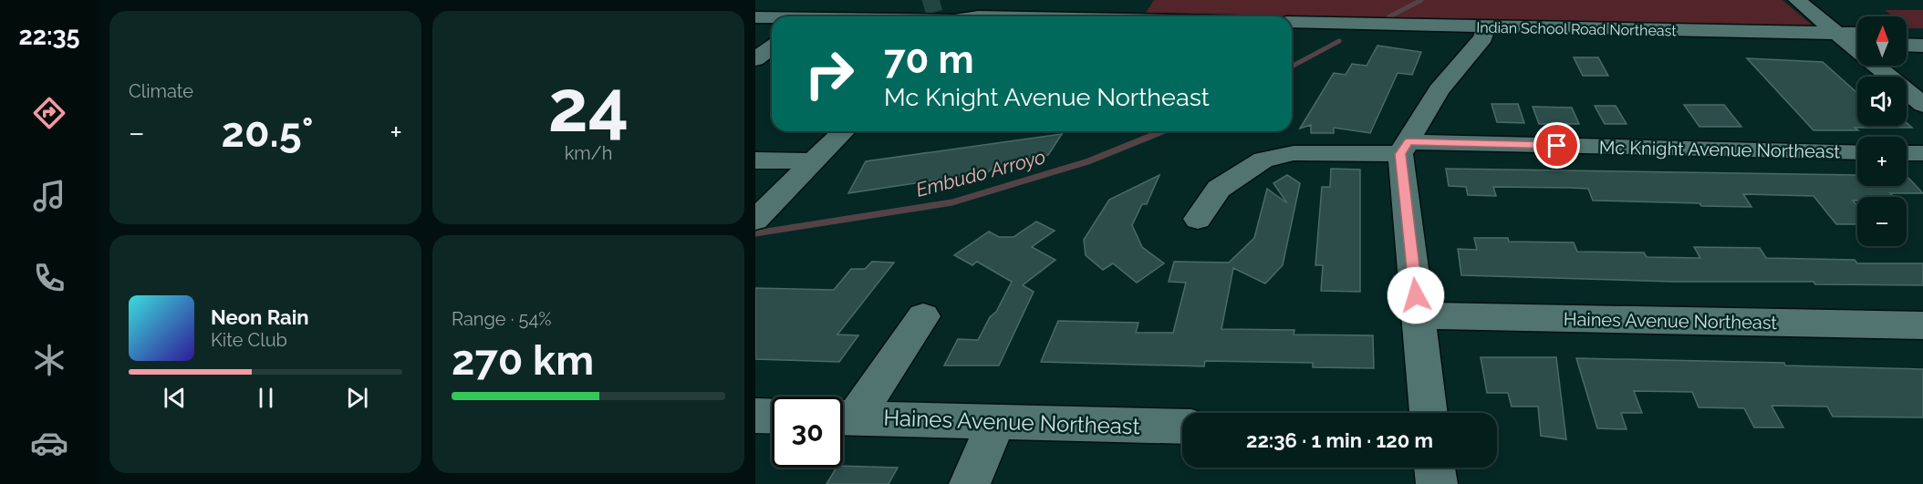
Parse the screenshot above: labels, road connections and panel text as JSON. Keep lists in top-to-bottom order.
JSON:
{
  "streets": {
    "street": ["Indian School Road Northeast", "Mc Knight Avenue Northeast", "Haines Avenue Northeast"]
  },
  "water": ["Embudo Arroyo"],
  "north": "top",
  "page": {
    "tabs": "22:35",
    "tile": [
      "Climate",
      ["24", "km/h"],
      ["Range · 54%", "270 km"]
    ],
    "map_buttons": ["+", "−"],
    "turn": ["70 m", "Mc Knight Avenue Northeast"],
    "heat": ["−", "20.5°", "+"],
    "song": ["Neon Rain", "Kite Club"],
    "limit": "30",
    "trip": "22:36 · 1 min · 120 m"
  }
}
